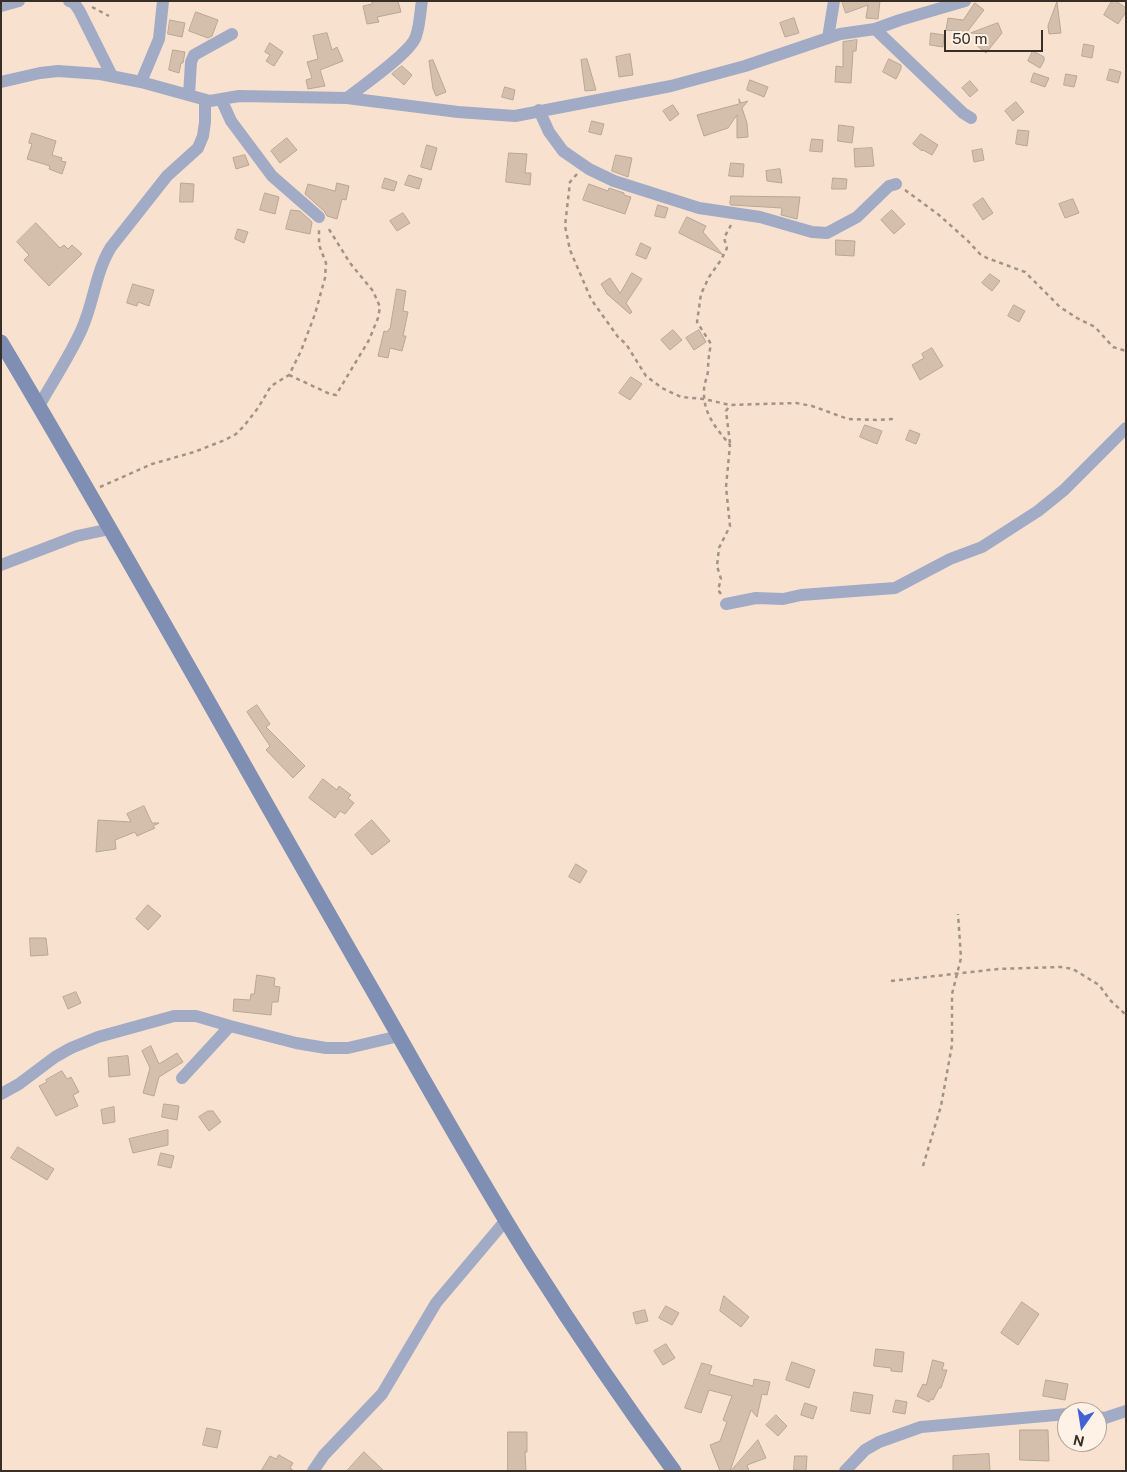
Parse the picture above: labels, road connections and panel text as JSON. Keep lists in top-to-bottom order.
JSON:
{
  "scale_bar": "50 m",
  "north": "bottom"
}
